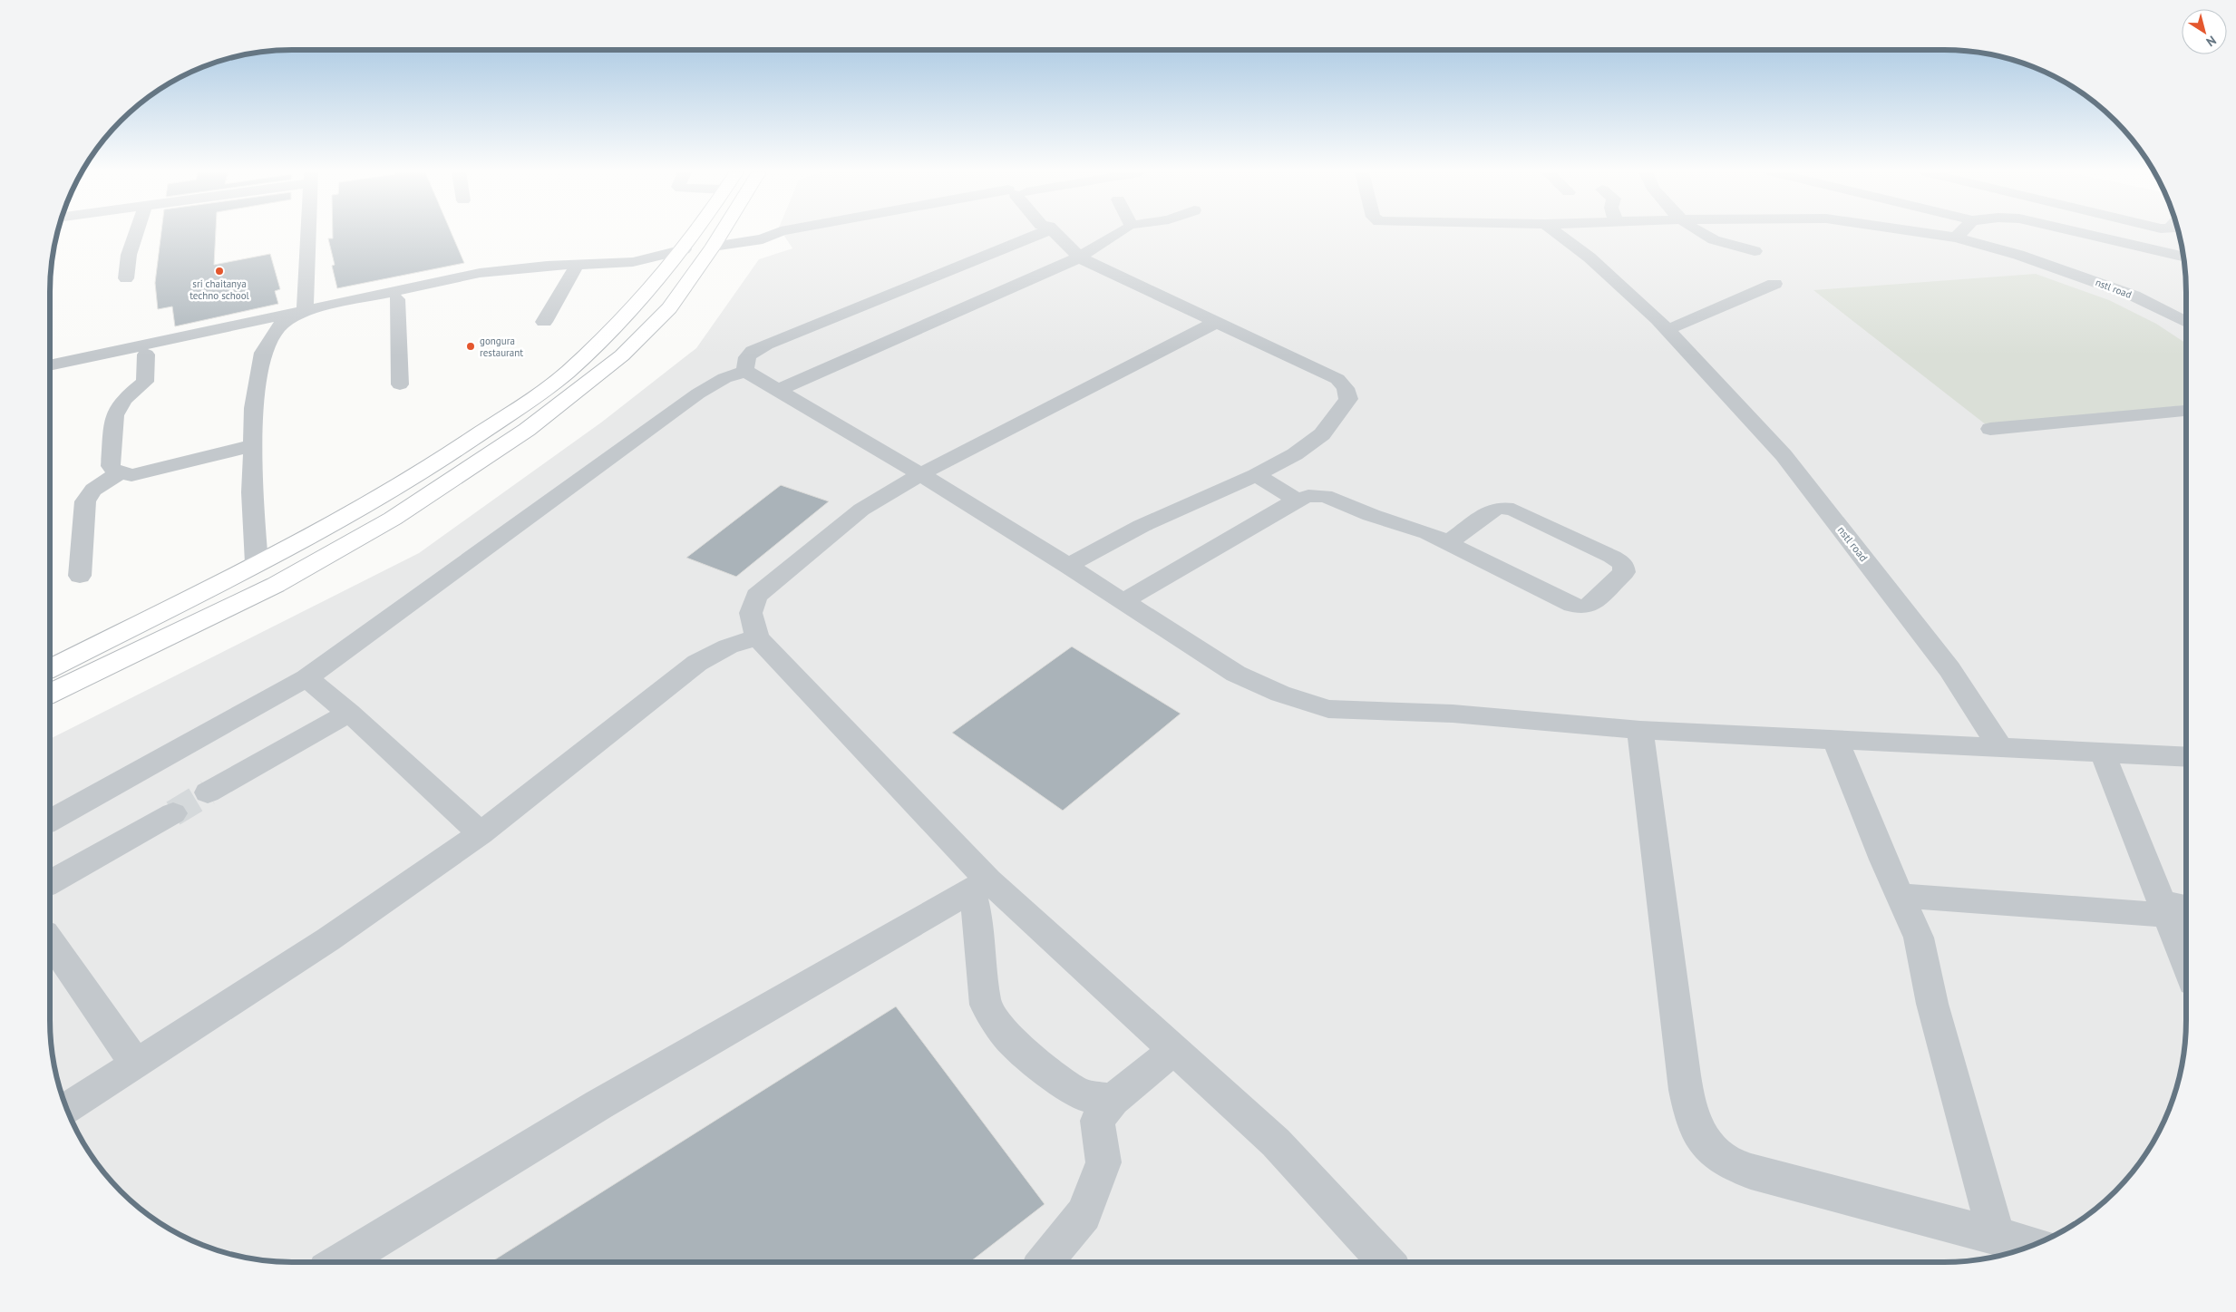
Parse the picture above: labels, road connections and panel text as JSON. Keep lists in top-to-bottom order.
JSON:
{
  "streets": {
    "street": ["nstl road"]
  },
  "places": ["sri chaitanya techno school", "gongura restaurant"],
  "north": "bottom right"
}
